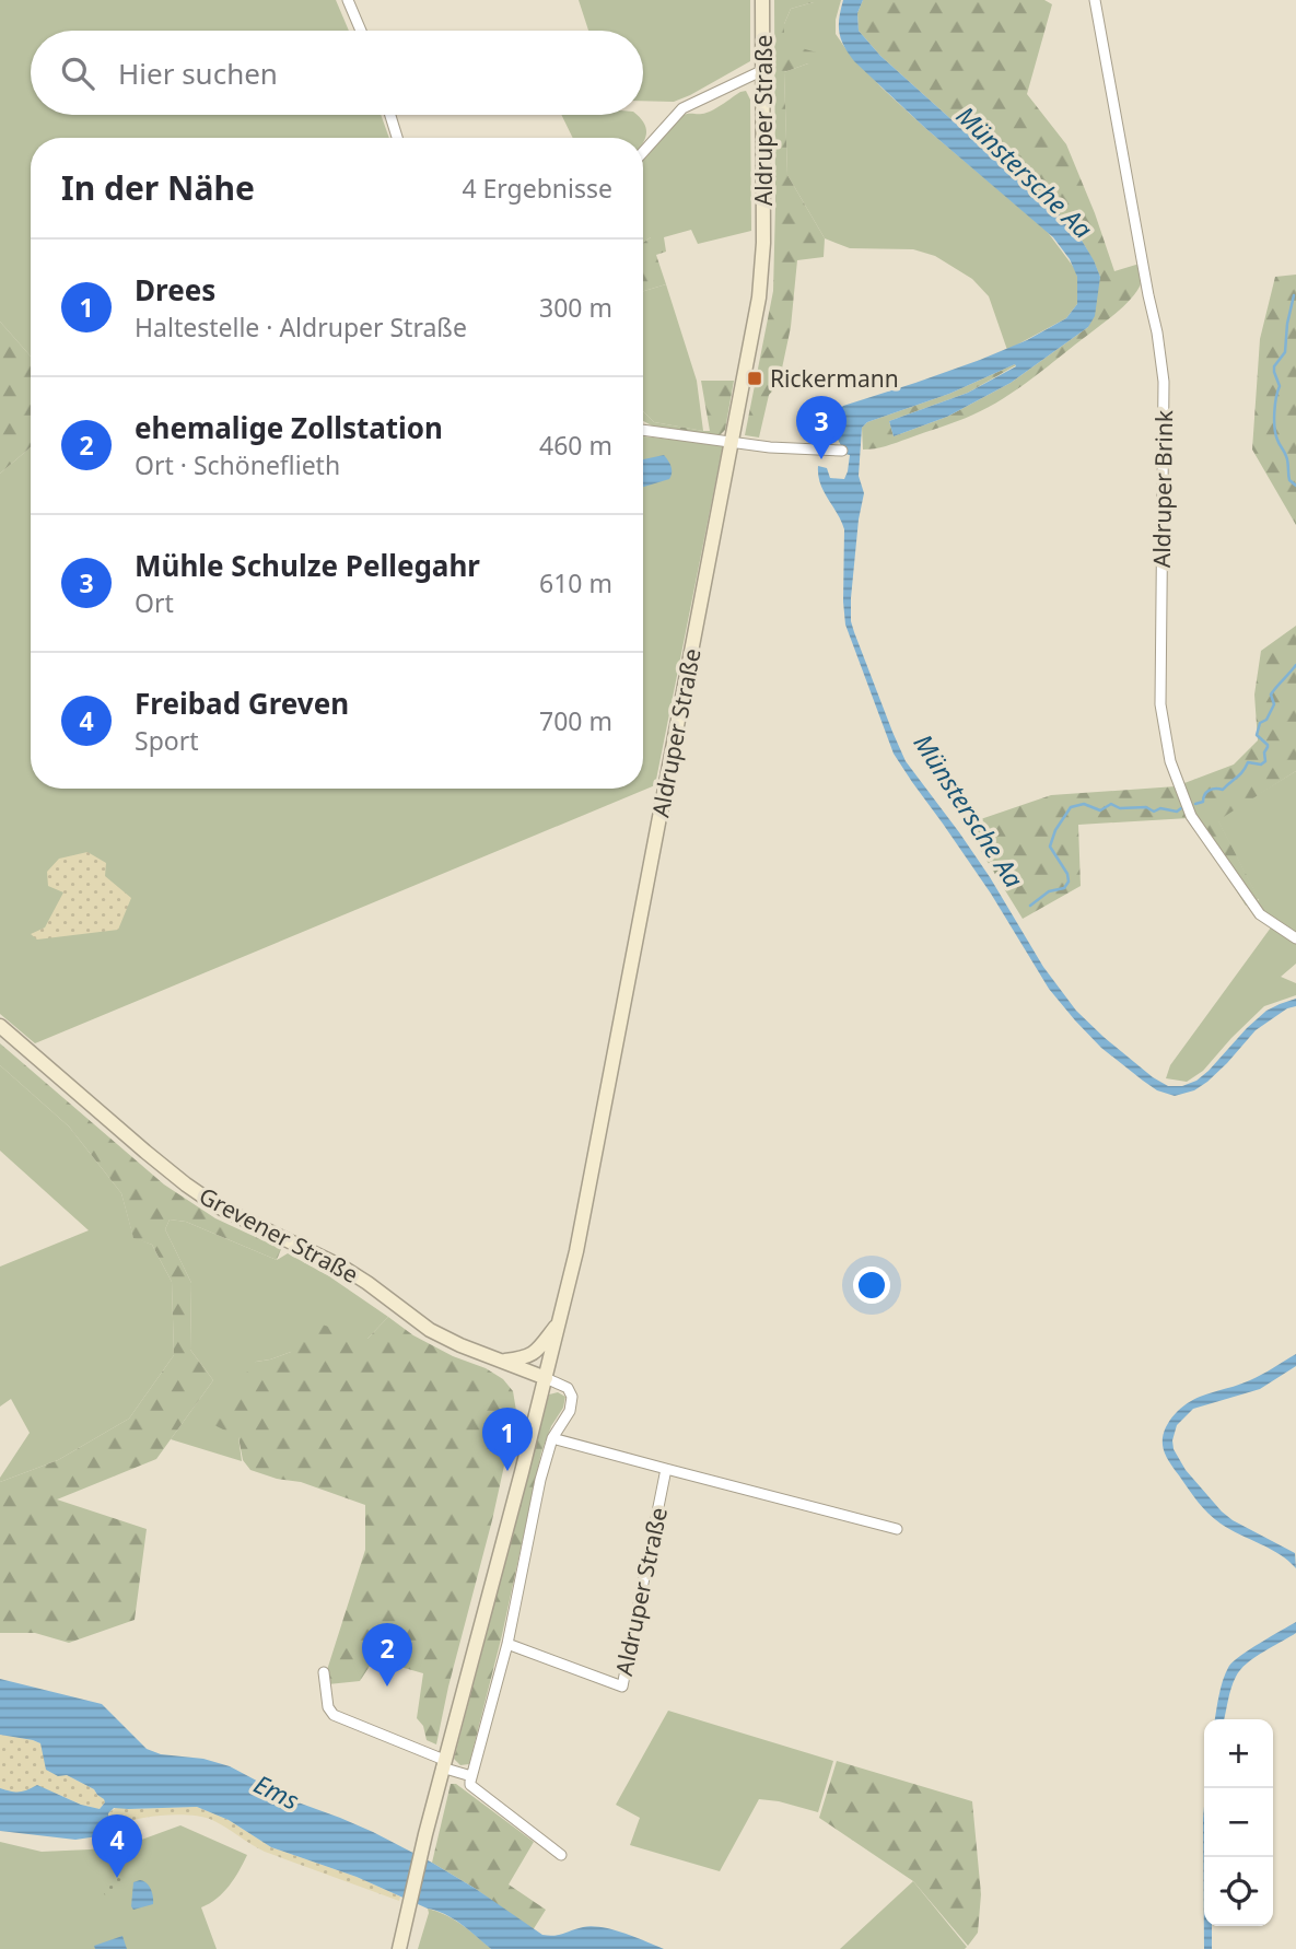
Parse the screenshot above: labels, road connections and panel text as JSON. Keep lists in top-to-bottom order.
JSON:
{
  "streets": {
    "main road": ["Aldruper Straße", "Grevener Straße"],
    "street": ["Aldruper Brink"]
  },
  "crossings": [
    ["Aldruper Straße", "Grevener Straße"]
  ],
  "water": ["Münstersche Aa", "Ems"],
  "places": {
    "transit": ["Rickermann"]
  },
  "page": {
    "search": "Hier suchen",
    "heading": ["In der Nähe", "4 Ergebnisse"],
    "list": [
      {
        "mark": "1",
        "name": "Drees",
        "note": "Haltestelle · Aldruper Straße",
        "value": "300 m"
      },
      {
        "mark": "2",
        "name": "ehemalige Zollstation",
        "note": "Ort · Schöneflieth",
        "value": "460 m"
      },
      {
        "mark": "3",
        "name": "Mühle Schulze Pellegahr",
        "note": "Ort",
        "value": "610 m"
      },
      {
        "mark": "4",
        "name": "Freibad Greven",
        "note": "Sport",
        "value": "700 m"
      }
    ],
    "pins": [
      "3",
      "1",
      "2",
      "4"
    ],
    "map_buttons": ["+", "−"]
  }
}
